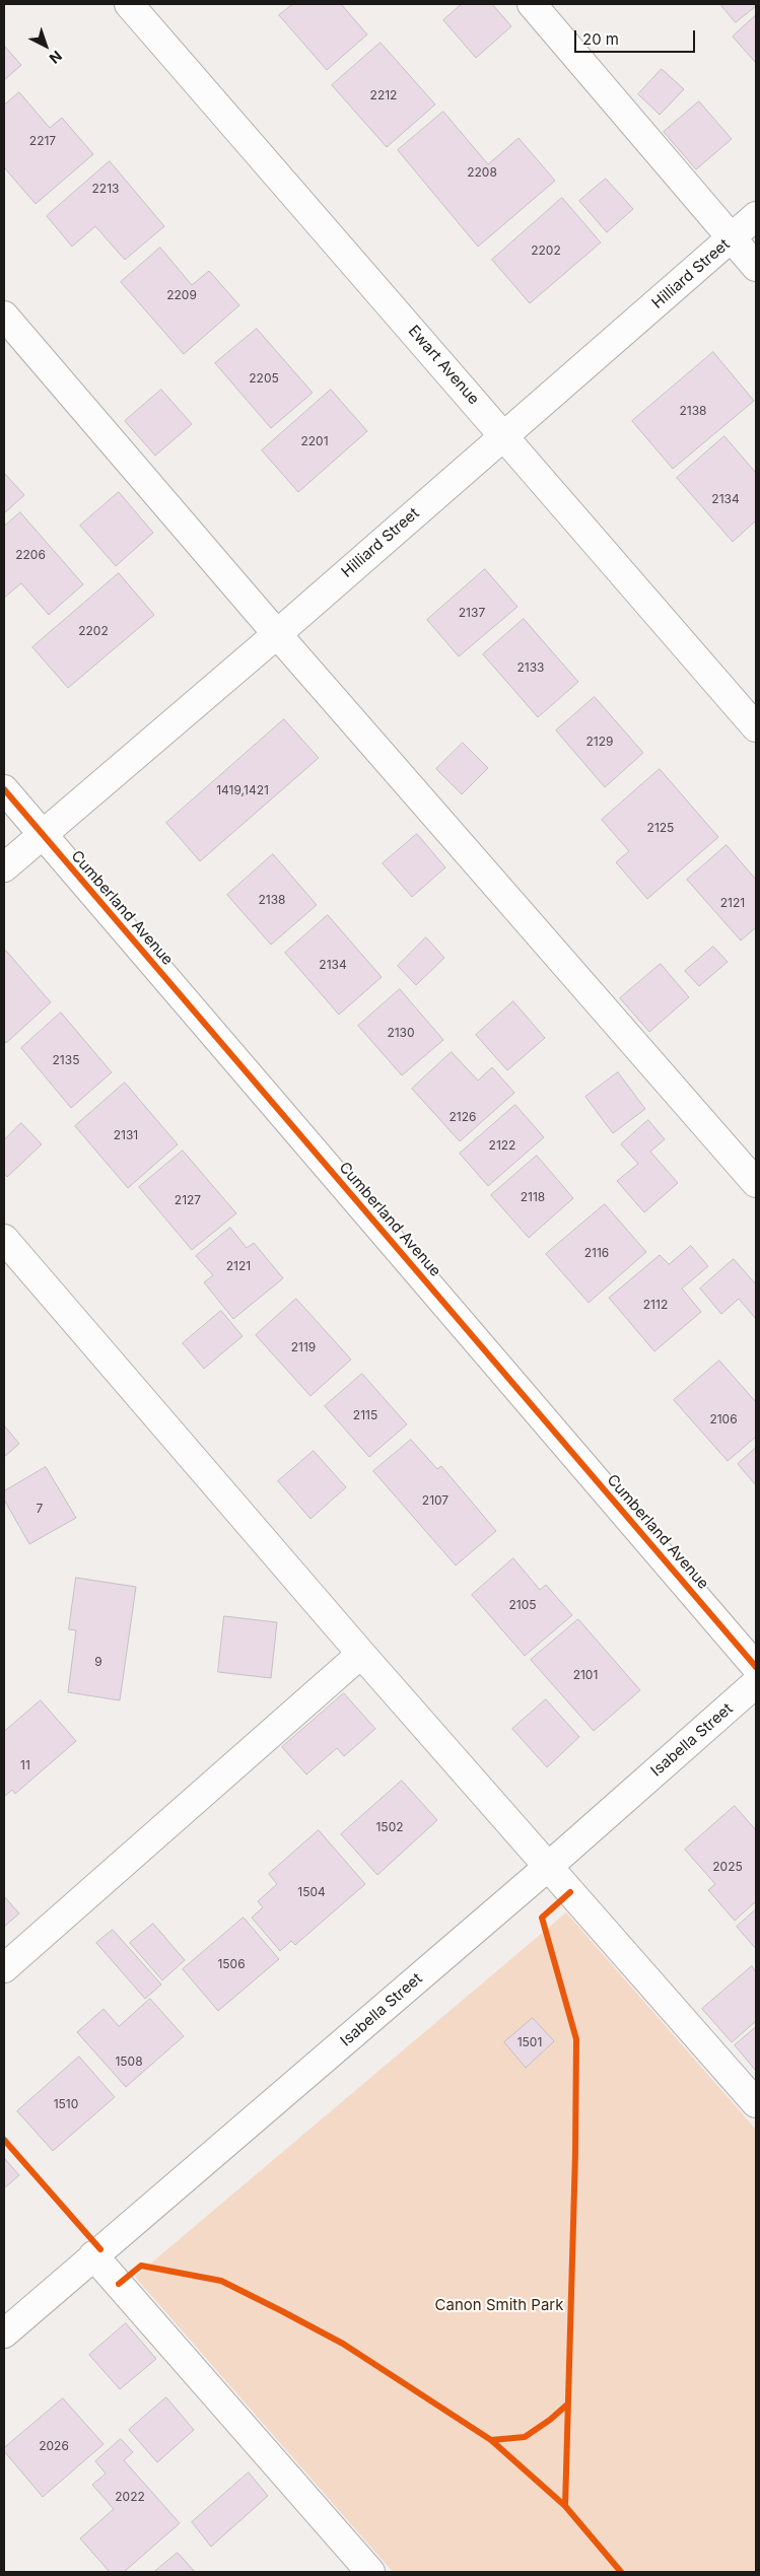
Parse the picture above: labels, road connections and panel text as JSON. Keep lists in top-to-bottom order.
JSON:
{
  "streets": {
    "street": [
      "Hilliard Street",
      "Ewart Avenue",
      "Cumberland Avenue",
      "Isabella Street"
    ]
  },
  "crossings": [
    ["Hilliard Street", "Ewart Avenue"],
    ["Hilliard Street", "Cumberland Avenue"]
  ],
  "parks": ["Canon Smith Park"],
  "house_numbers": [
    "2212",
    "2217",
    "2208",
    "2213",
    "2202",
    "2209",
    "2205",
    "2138",
    "2201",
    "2134",
    "2206",
    "2137",
    "2202",
    "2133",
    "2129",
    "1419,1421",
    "2125",
    "2138",
    "2121",
    "2134",
    "2130",
    "2135",
    "2126",
    "2131",
    "2122",
    "2118",
    "2127",
    "2116",
    "2121",
    "2112",
    "2119",
    "2115",
    "2106",
    "2107",
    "7",
    "2105",
    "9",
    "2101",
    "11",
    "1502",
    "2025",
    "1504",
    "1506",
    "1501",
    "1508",
    "1510",
    "2026",
    "2022"
  ],
  "scale_bar": "20 m",
  "north": "bottom right"
}
